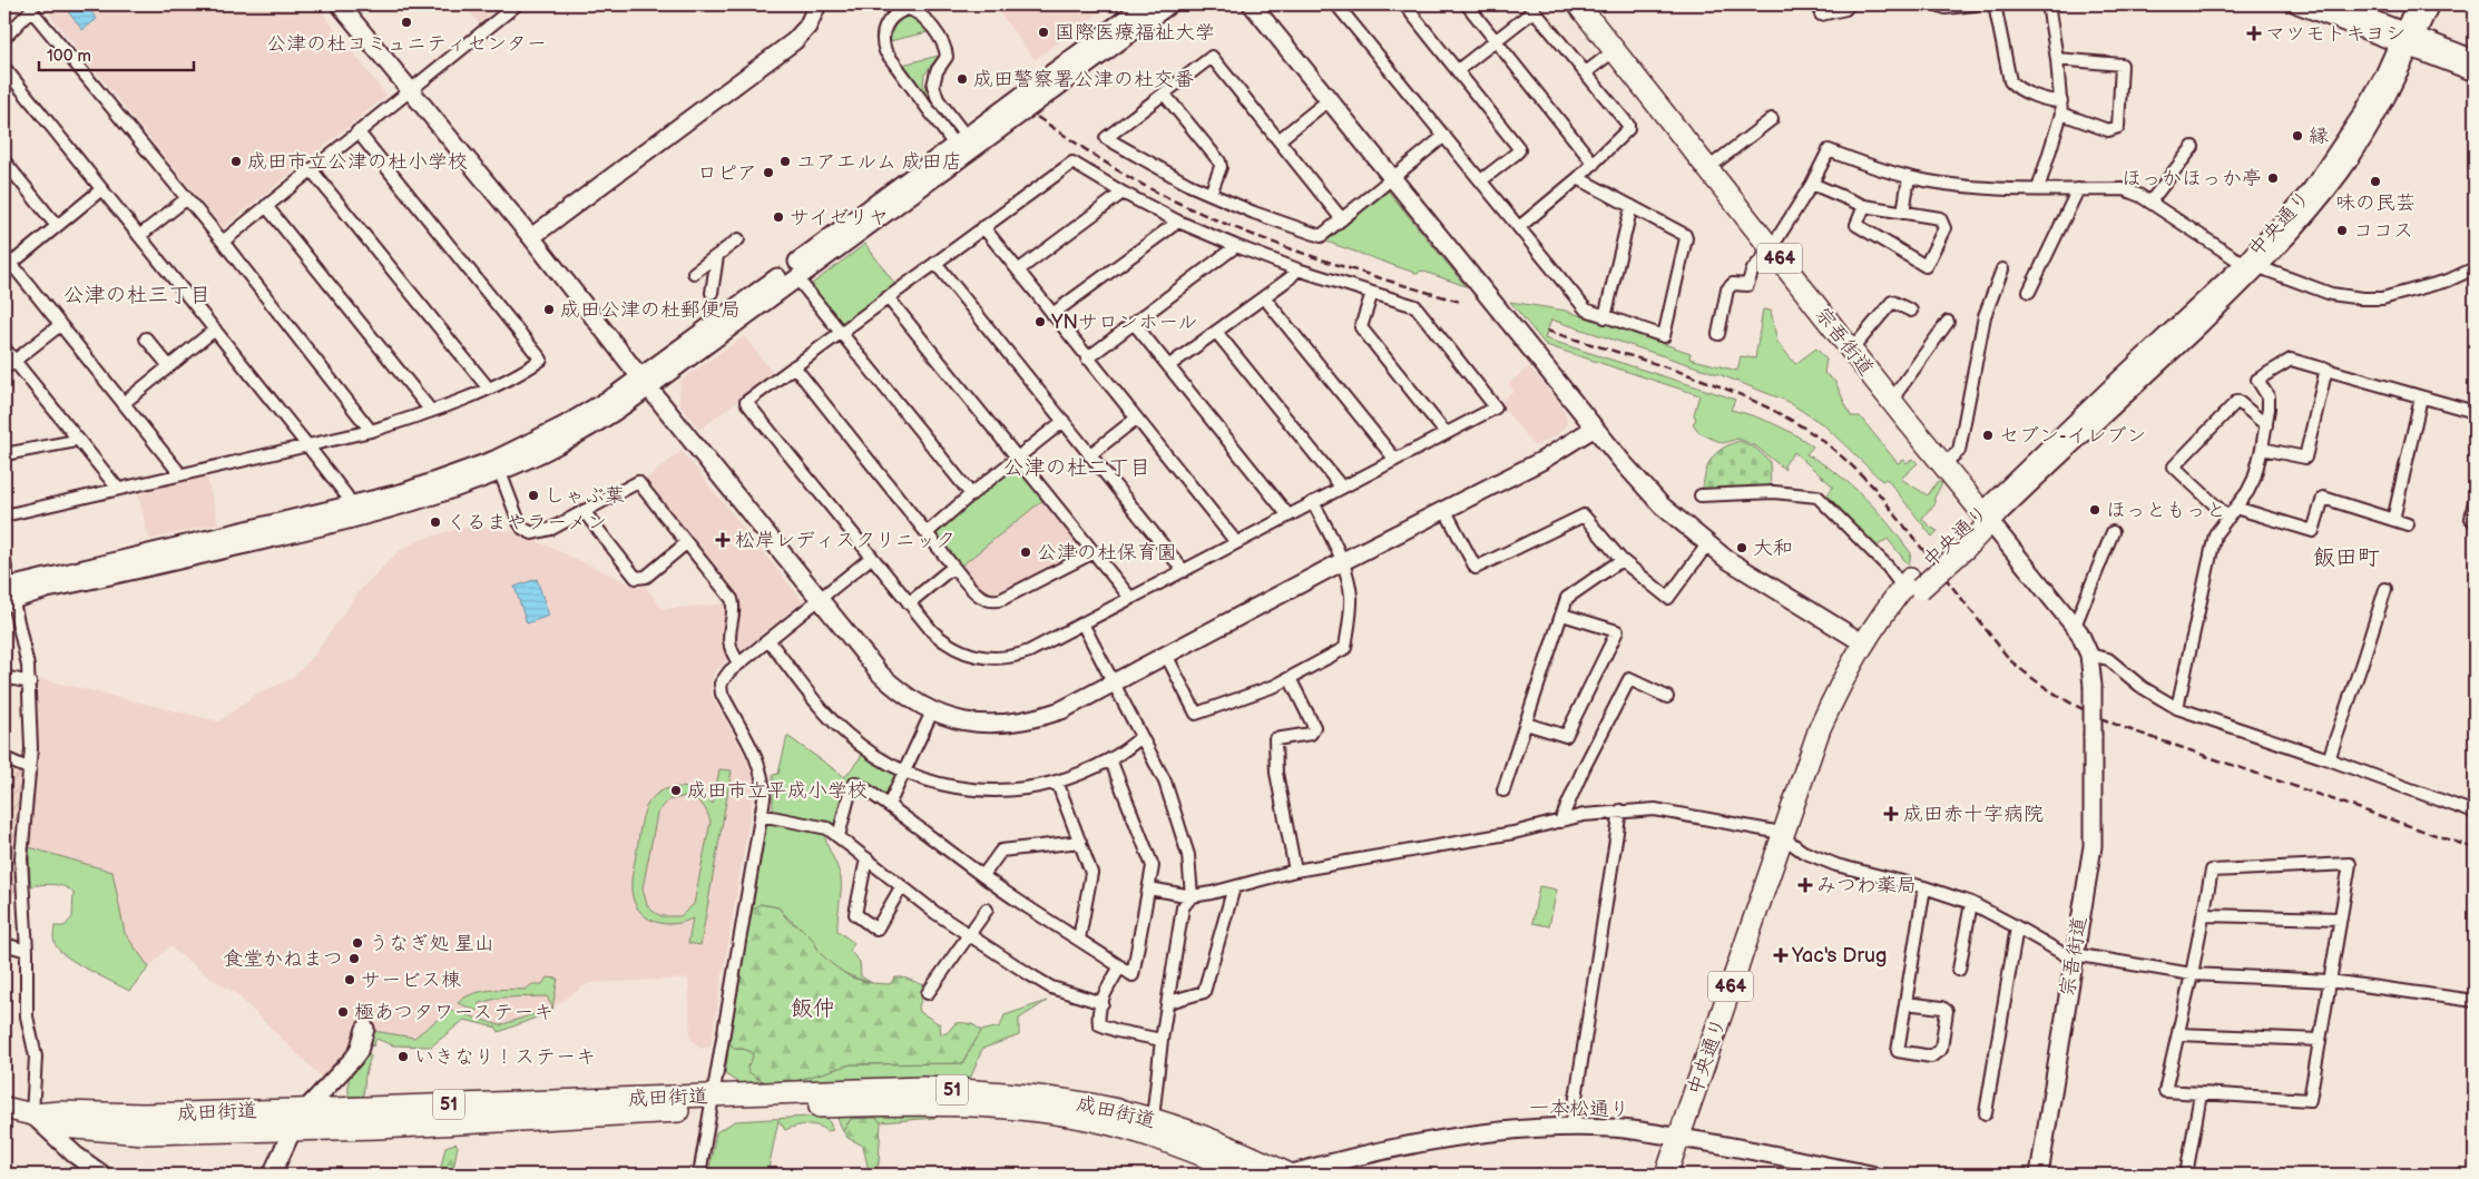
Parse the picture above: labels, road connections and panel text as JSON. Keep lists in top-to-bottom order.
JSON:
{
  "streets": {
    "highway": [
      "中央通り",
      "464",
      "宗吾街道",
      "51",
      "成田街道"
    ],
    "street": ["一本松通り"]
  },
  "crossings": [
    ["中央通り", "宗吾街道"],
    ["中央通り", "一本松通り"],
    ["成田街道", "一本松通り"]
  ],
  "districts": [
    "公津の杜三丁目",
    "公津の杜二丁目",
    "飯田町",
    "飯仲"
  ],
  "places": {
    "other": [
      "公津の杜コミュニティセンター",
      "国際医療福祉大学",
      "成田警察署公津の杜交番",
      "縁",
      "成田市立公津の杜小学校",
      "ユアエルム 成田店",
      "ロピア",
      "ほっかほっか亭",
      "味の民芸",
      "サイゼリヤ",
      "ココス",
      "成田公津の杜郵便局",
      "YNサロンホール",
      "セブン-イレブン",
      "しゃぶ葉",
      "ほっともっと",
      "くるまやラーメン",
      "大和",
      "公津の杜保育園",
      "成田市立平成小学校",
      "うなぎ処 星山",
      "食堂かねまつ",
      "サービス棟",
      "極あつタワーステーキ",
      "いきなり！ステーキ"
    ],
    "health": [
      "マツモトキヨシ",
      "松岸レディスクリニック",
      "成田赤十字病院",
      "みつわ薬局",
      "Yac's Drug"
    ]
  },
  "scale_bar": "100 m"
}
